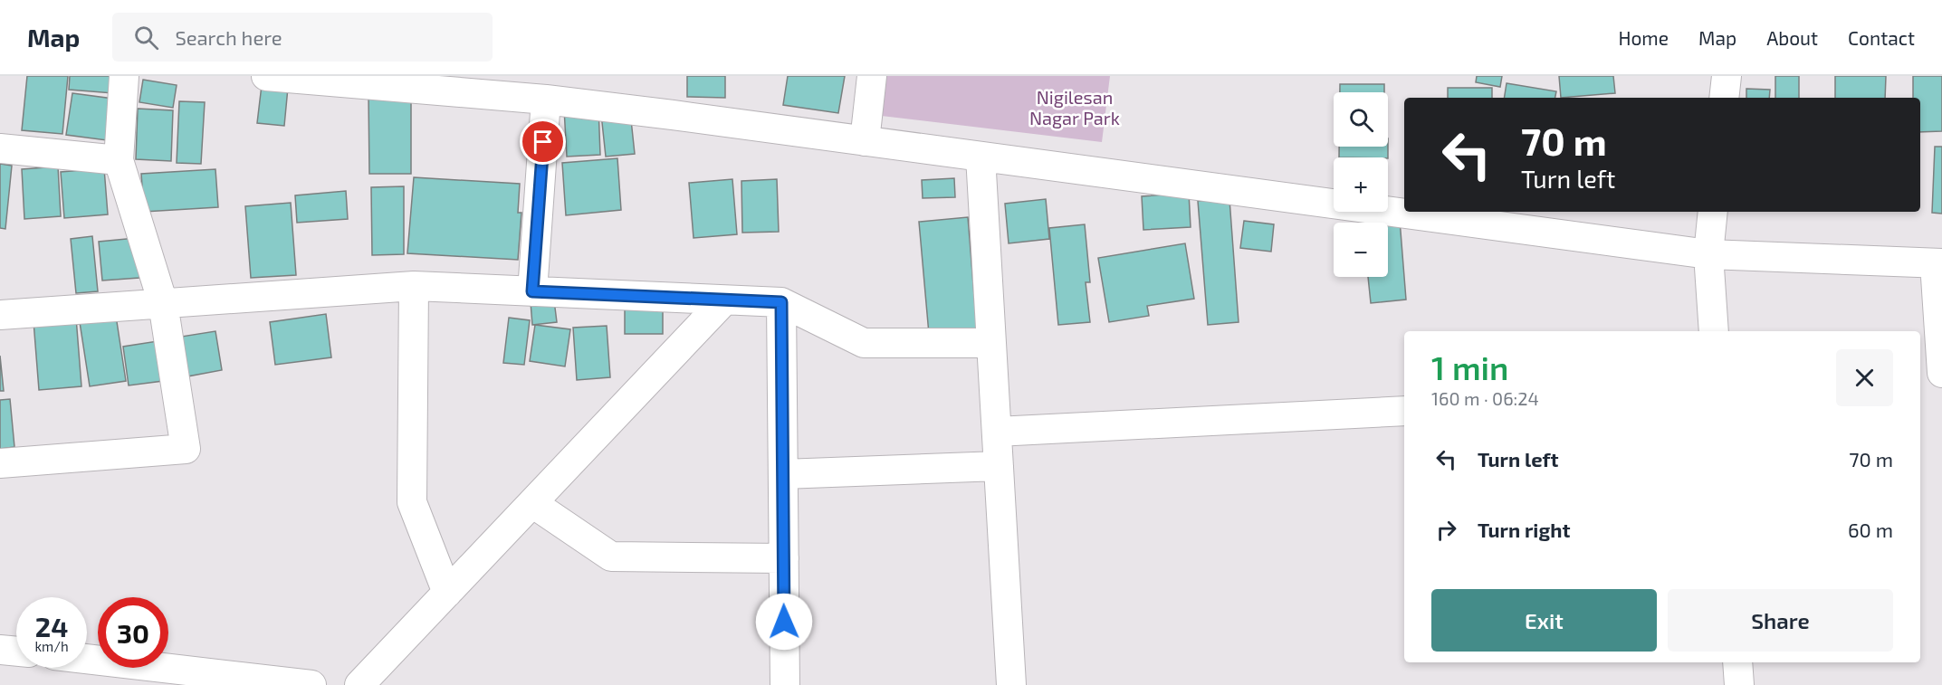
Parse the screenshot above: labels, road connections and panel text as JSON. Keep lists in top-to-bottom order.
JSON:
{
  "parks": ["Nigilesan Nagar Park"],
  "page": {
    "header": "Map",
    "search": "Search here",
    "nav": [
      "Home",
      "Map",
      "About",
      "Contact"
    ],
    "map_buttons": ["+", "−"],
    "turn": ["70 m", "Turn left"],
    "heading": ["1 min", "160 m · 06:24"],
    "list": [
      {
        "name": "Turn left",
        "value": "70 m"
      },
      {
        "name": "Turn right",
        "value": "60 m"
      }
    ],
    "buttons": ["Exit", "Share"],
    "speed": "24 km/h",
    "limit": "30"
  }
}
